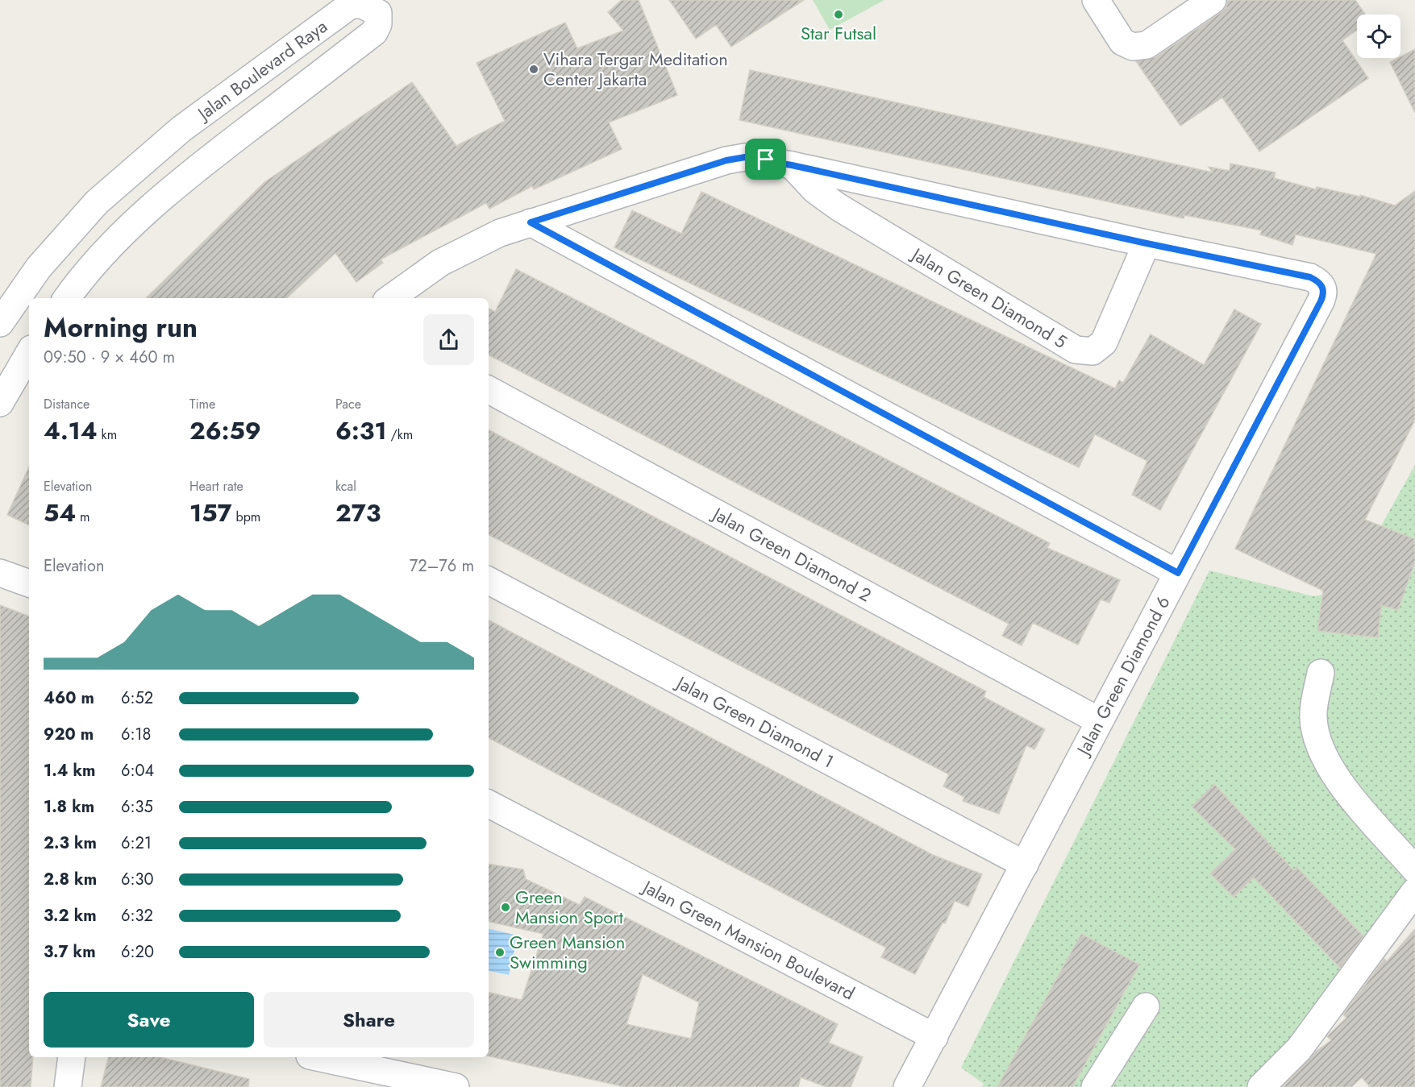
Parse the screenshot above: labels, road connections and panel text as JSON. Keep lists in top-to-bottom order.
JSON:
{
  "streets": {
    "street": [
      "Jalan Boulevard Raya",
      "Jalan Green Diamond 5",
      "Jalan Green Diamond 2",
      "Jalan Green Diamond 6",
      "Jalan Green Diamond 1",
      "Jalan Green Mansion Boulevard"
    ]
  },
  "crossings": [
    ["Jalan Green Diamond 5", "Jalan Green Diamond 6"],
    ["Jalan Green Diamond 2", "Jalan Green Diamond 6"],
    ["Jalan Green Diamond 6", "Jalan Green Diamond 1"],
    ["Jalan Green Diamond 6", "Jalan Green Mansion Boulevard"]
  ],
  "places": [
    "Star Futsal",
    "Vihara Tergar Meditation Center Jakarta",
    "Green Mansion Sport",
    "Green Mansion Swimming"
  ],
  "page": {
    "heading": ["Morning run", "09:50 · 9 × 460 m"],
    "stats": [
      ["Distance", "4.14 km"],
      ["Time", "26:59"],
      ["Pace", "6:31 /km"],
      ["Elevation", "54 m"],
      ["Heart rate", "157 bpm"],
      ["kcal", "273"]
    ],
    "chart": ["Elevation", "72–76 m"],
    "list": [
      {
        "name": "460 m",
        "note": "6:52"
      },
      {
        "name": "920 m",
        "note": "6:18"
      },
      {
        "name": "1.4 km",
        "note": "6:04"
      },
      {
        "name": "1.8 km",
        "note": "6:35"
      },
      {
        "name": "2.3 km",
        "note": "6:21"
      },
      {
        "name": "2.8 km",
        "note": "6:30"
      },
      {
        "name": "3.2 km",
        "note": "6:32"
      },
      {
        "name": "3.7 km",
        "note": "6:20"
      }
    ],
    "buttons": ["Save", "Share"]
  }
}
